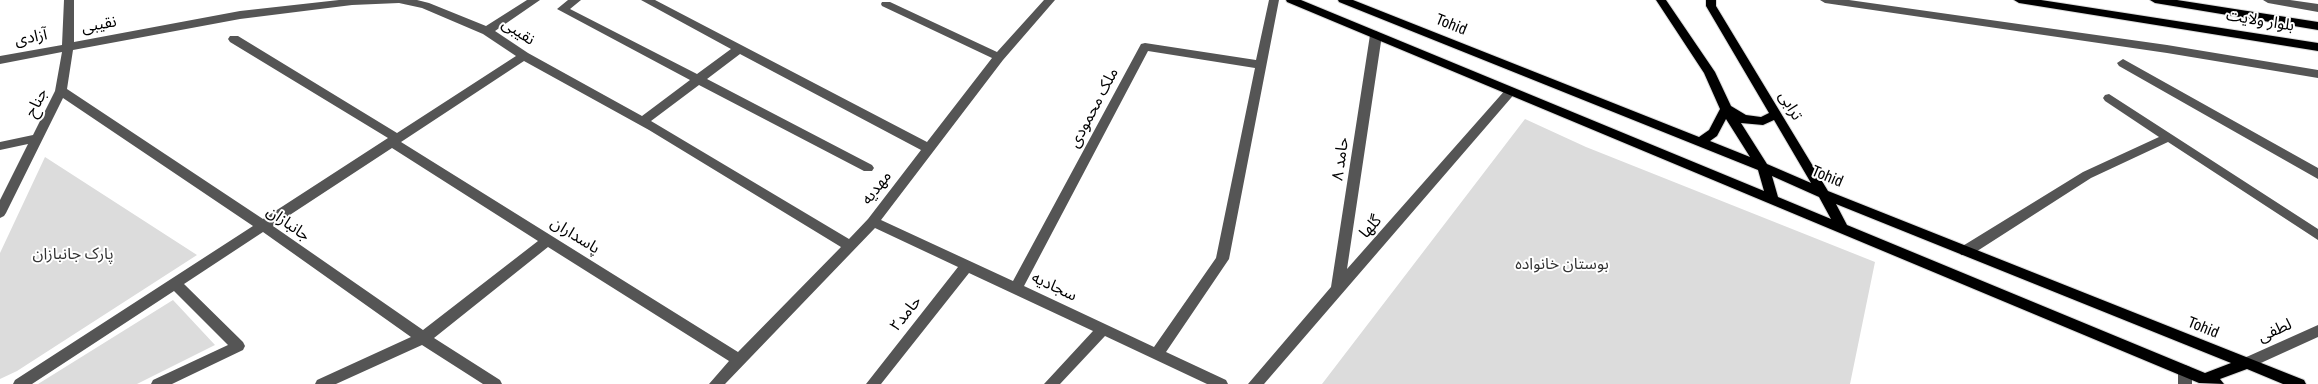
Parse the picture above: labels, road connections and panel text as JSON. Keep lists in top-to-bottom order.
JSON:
{
  "streets": {
    "main road": ["بلوار ولایت", "Tohid", "ترابی"],
    "street": [
      "نقیبی",
      "آزادی",
      "جناح",
      "ملک محمودی",
      "حامد ۸",
      "مهدیه",
      "جانبازان",
      "گلها",
      "پاسداران",
      "سجادیه",
      "حامد۲",
      "لطفی"
    ]
  },
  "crossings": [
    ["نقیبی", "آزادی"],
    ["نقیبی", "جناح"],
    ["نقیبی", "مهدیه"],
    ["Tohid", "ترابی"],
    ["Tohid", "لطفی"],
    ["آزادی", "جناح"],
    ["جناح", "جانبازان"],
    ["ملک محمودی", "سجادیه"],
    ["حامد ۸", "گلها"],
    ["مهدیه", "پاسداران"],
    ["مهدیه", "سجادیه"],
    ["سجادیه", "حامد۲"]
  ],
  "parks": ["پارک جانبازان", "بوستان خانواده"]
}
